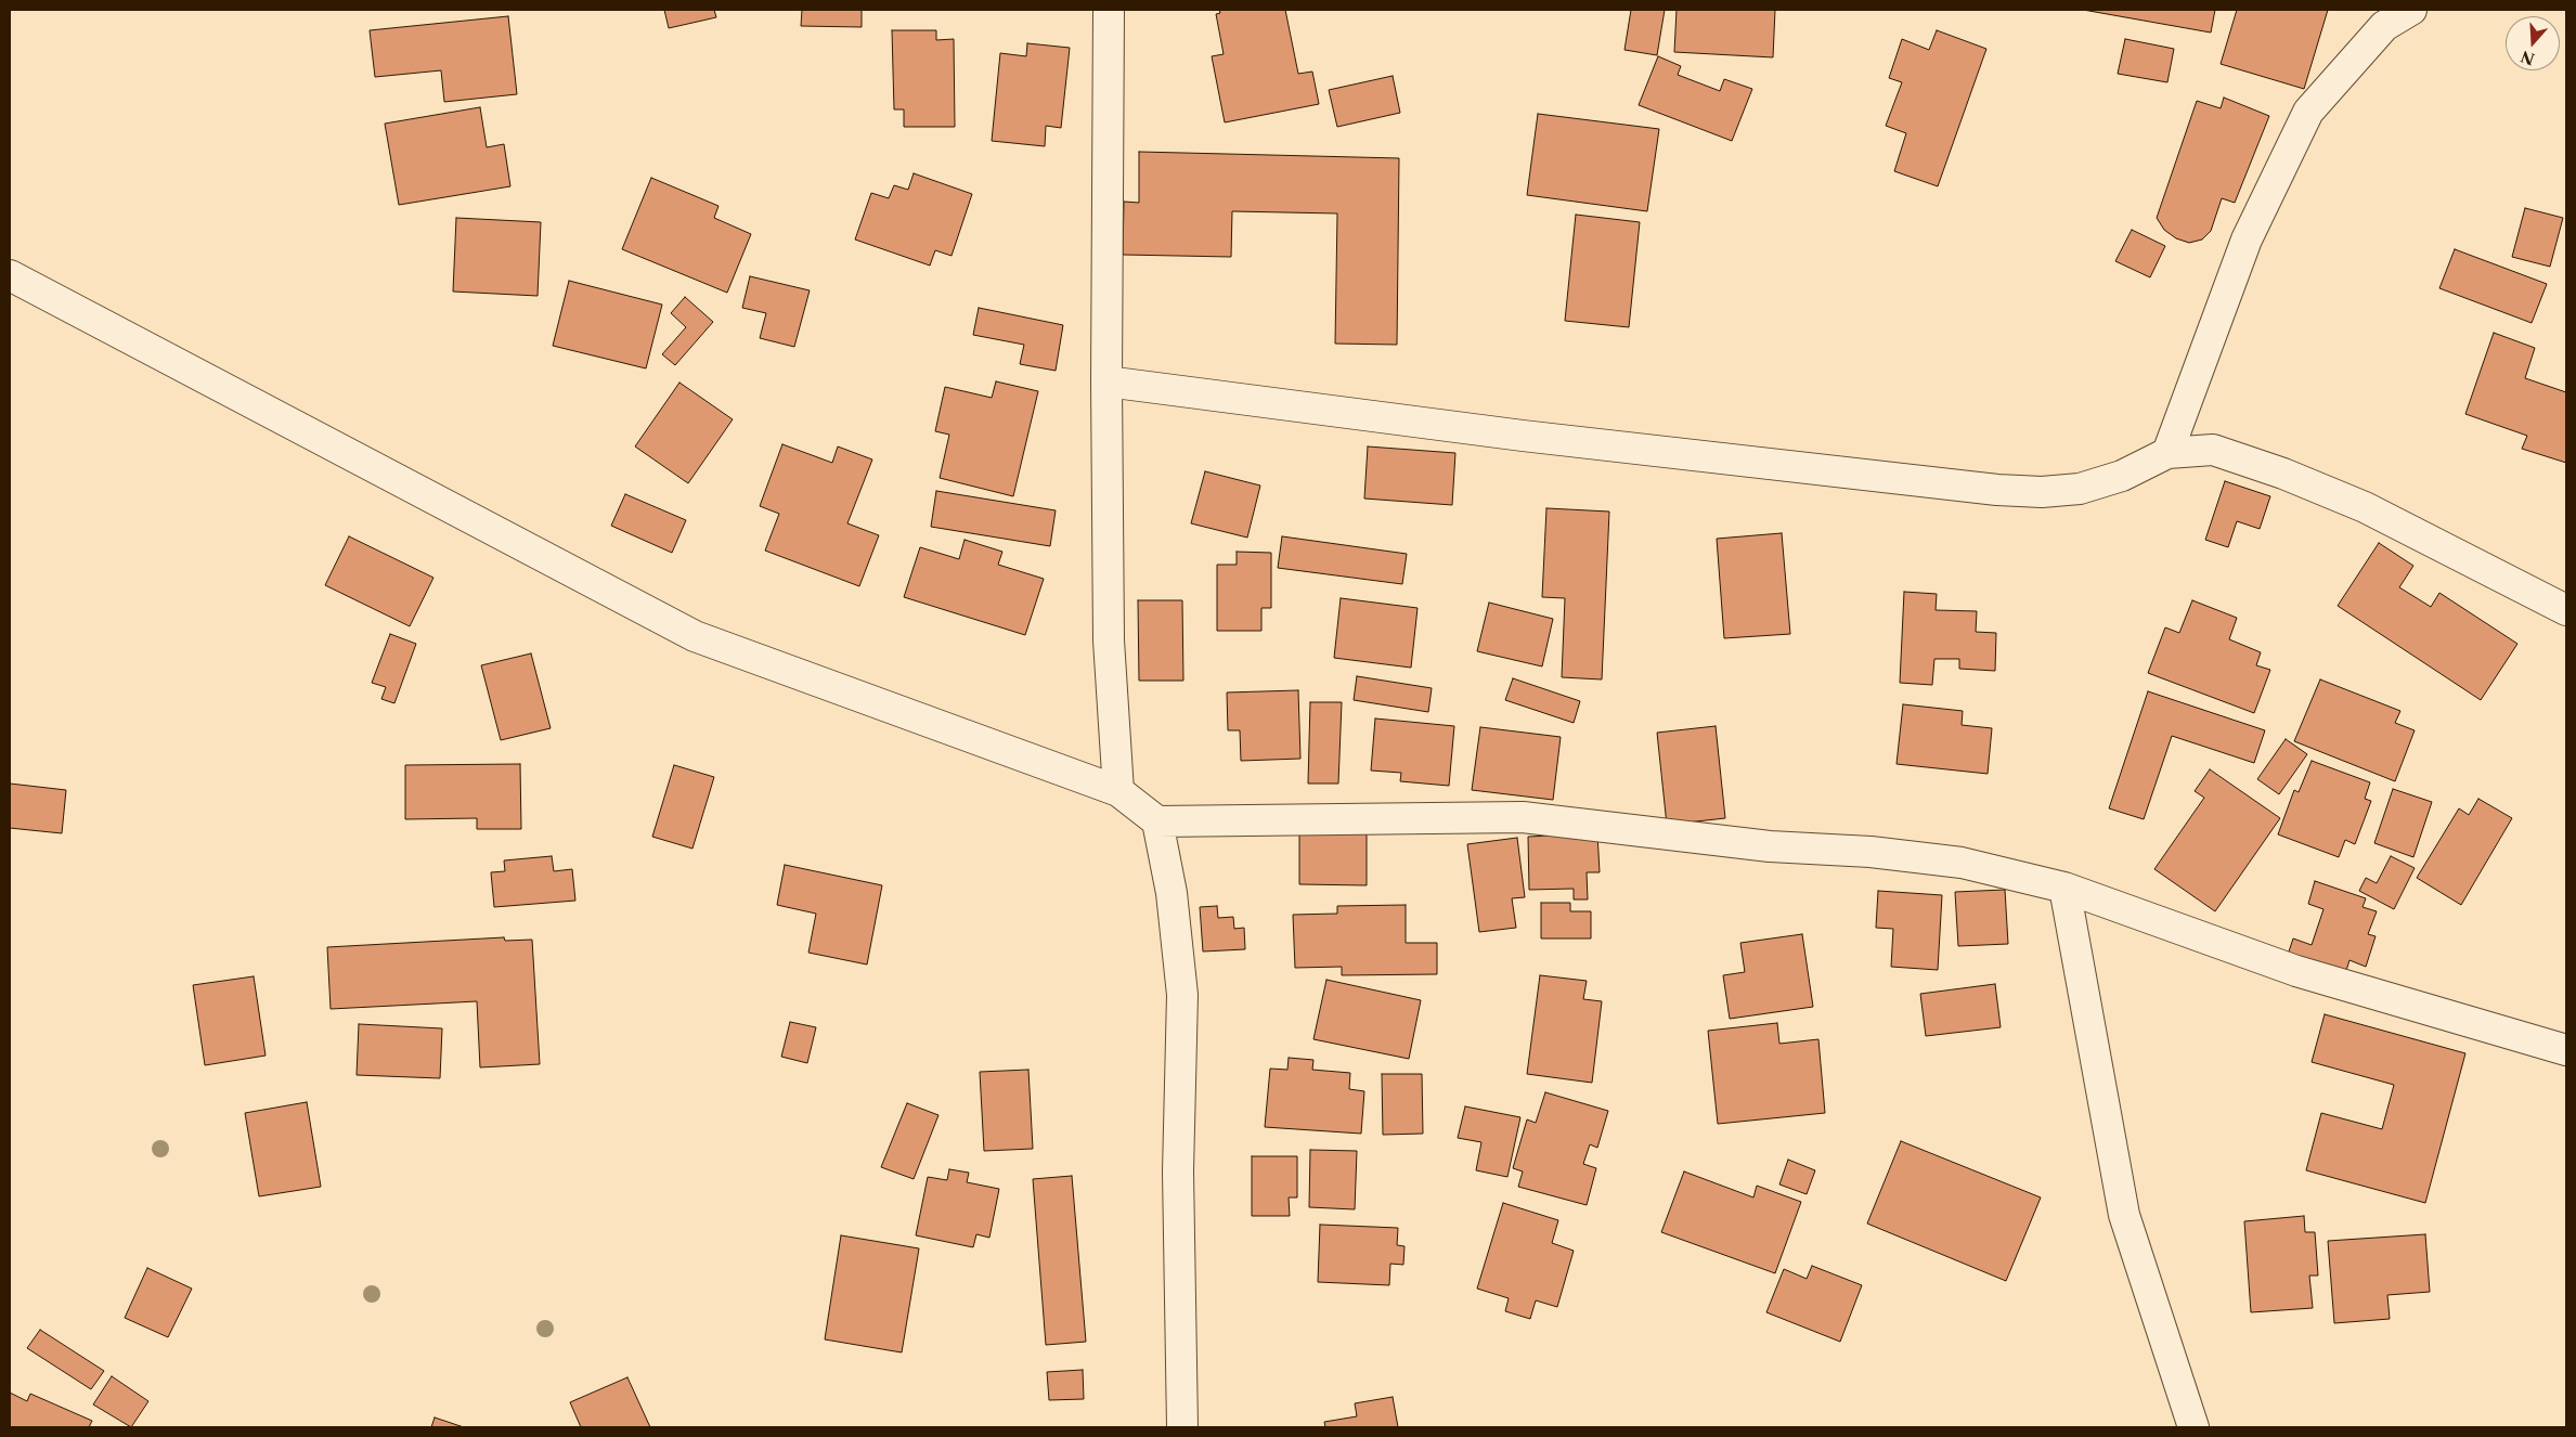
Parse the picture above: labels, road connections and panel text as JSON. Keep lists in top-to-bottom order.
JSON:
{
  "north": "bottom"
}
